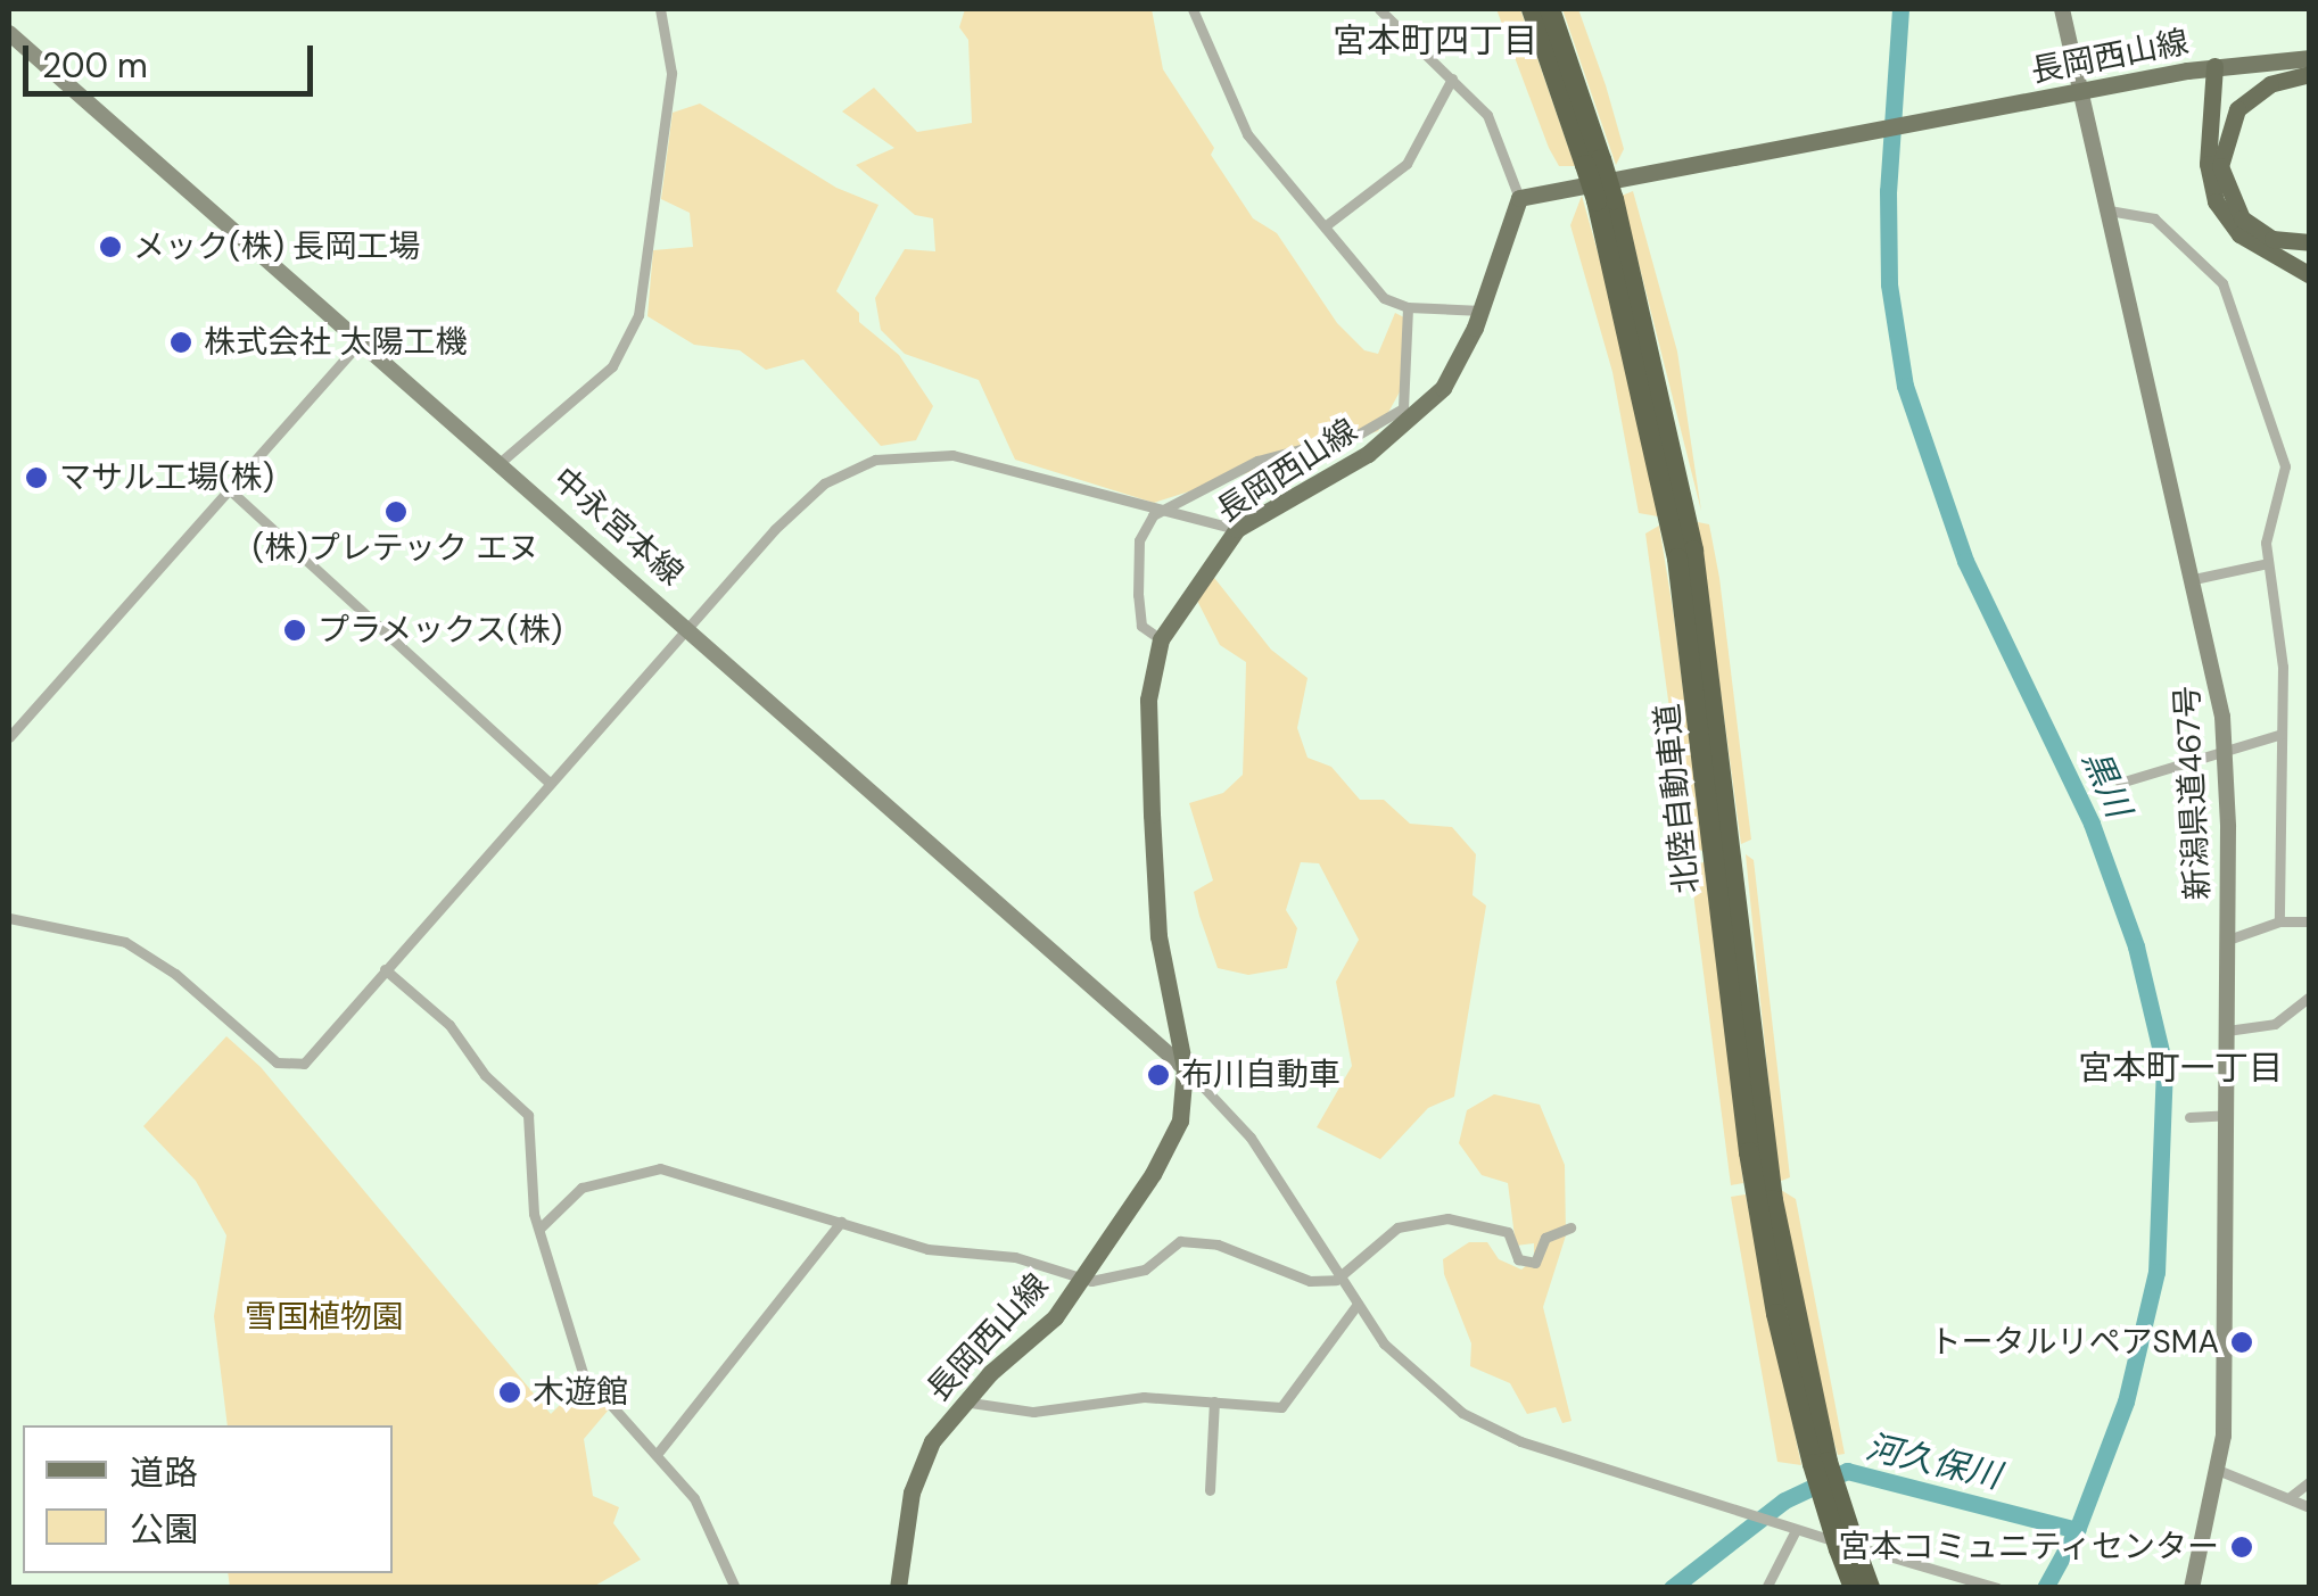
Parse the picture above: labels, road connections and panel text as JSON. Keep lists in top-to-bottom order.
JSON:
{
  "streets": {
    "highway": ["北陸自動車道"],
    "main road": ["長岡西山線", "中永宮本線", "新潟県道467号"]
  },
  "crossings": [
    ["長岡西山線", "中永宮本線"],
    ["長岡西山線", "新潟県道467号"]
  ],
  "districts": ["宮本町四丁目", "宮本町一丁目"],
  "water": ["黒川", "河久保川"],
  "parks": ["雪国植物園"],
  "places": [
    "メック(株) 長岡工場",
    "株式会社 太陽工機",
    "マサル工場(株)",
    "(株)プレテック エヌ",
    "プラメックス(株)",
    "布川自動車",
    "トータルリペアSMA",
    "木遊館",
    "宮本コミュニティセンター"
  ],
  "legend": ["道路", "公園"],
  "scale_bar": "200 m"
}
